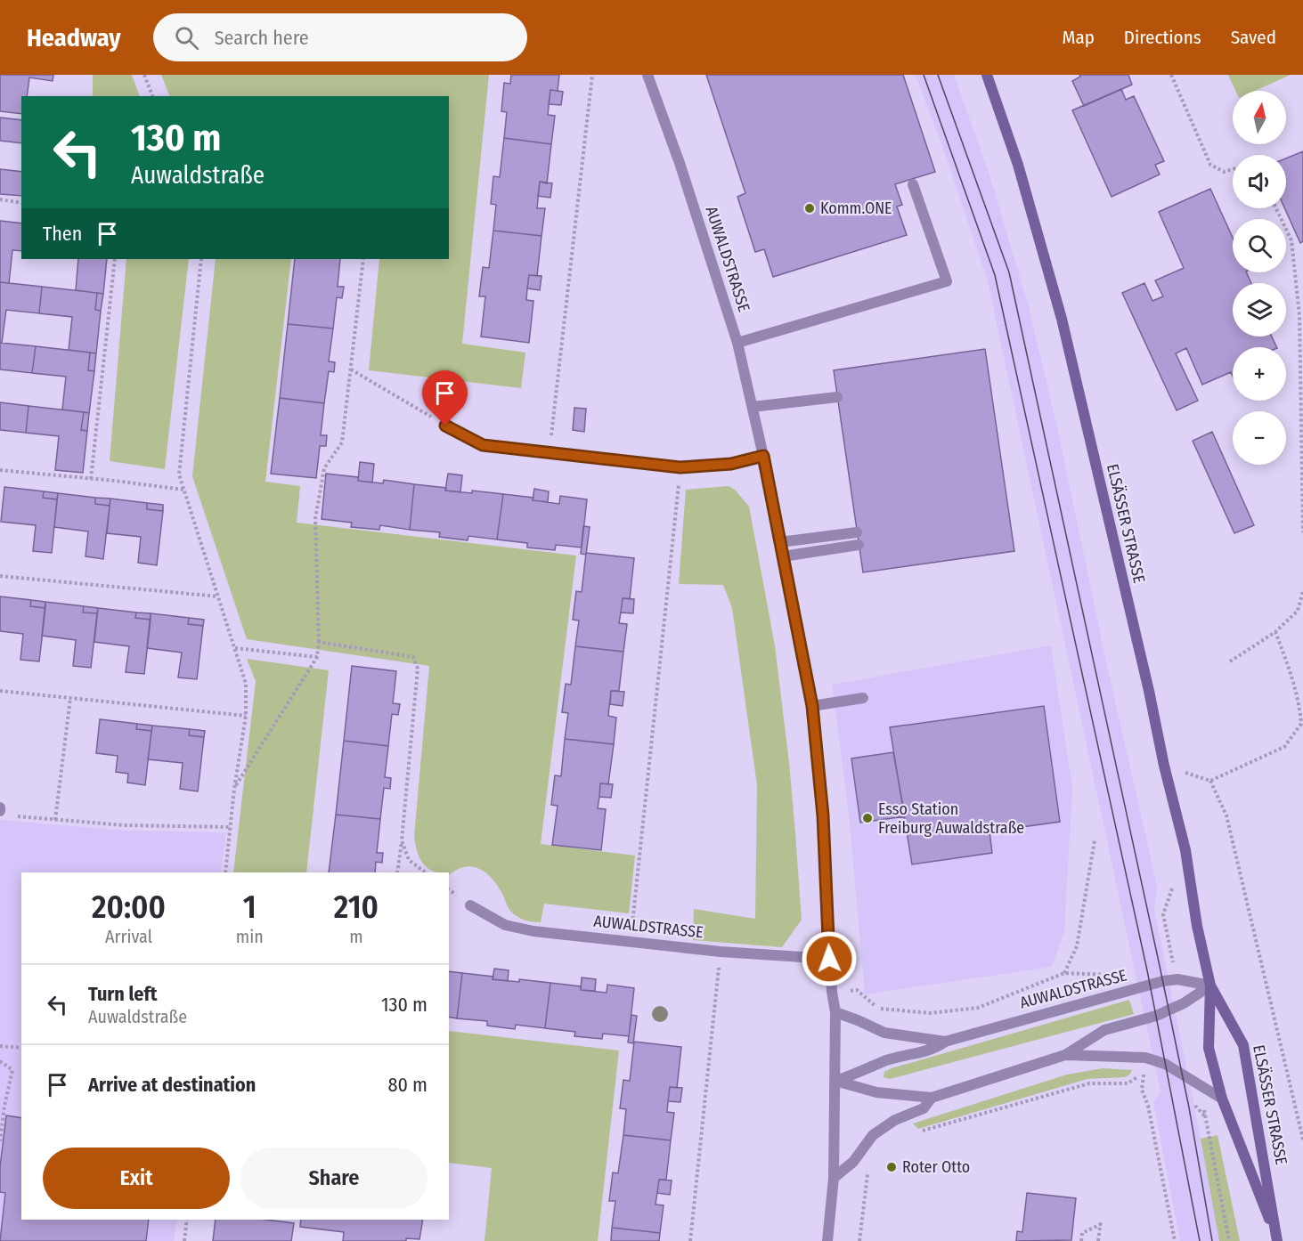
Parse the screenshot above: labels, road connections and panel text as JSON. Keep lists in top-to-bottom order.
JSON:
{
  "streets": {
    "main road": ["ELSÄSSER STRASSE"],
    "street": ["AUWALDSTRASSE"]
  },
  "crossings": [
    ["AUWALDSTRASSE", "ELSÄSSER STRASSE"]
  ],
  "places": ["Komm.ONE", "Esso Station Freiburg Auwaldstraße", "Roter Otto"],
  "north": "top",
  "page": {
    "header": "Headway",
    "search": "Search here",
    "nav": ["Map", "Directions", "Saved"],
    "map_buttons": ["+", "−"],
    "turn": ["130 m", "Auwaldstraße"],
    "then": "Then",
    "eta": [
      "20:00",
      "Arrival",
      "1",
      "min",
      "210",
      "m"
    ],
    "list": [
      {
        "name": "Turn left",
        "note": "Auwaldstraße",
        "value": "130 m"
      },
      {
        "name": "Arrive at destination",
        "value": "80 m"
      }
    ],
    "buttons": ["Exit", "Share"]
  }
}
